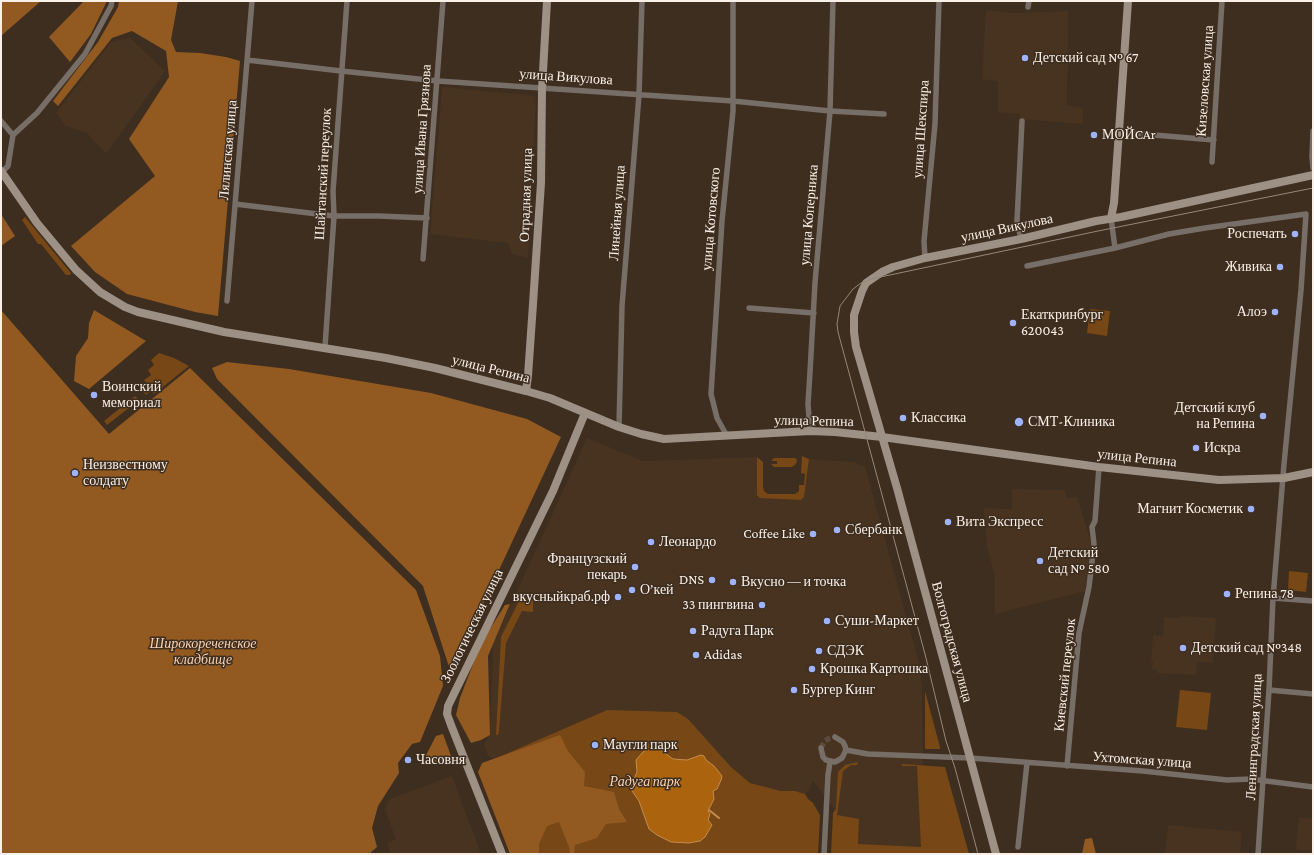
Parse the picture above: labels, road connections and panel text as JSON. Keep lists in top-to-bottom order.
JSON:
{
  "streets": {
    "street": [
      "улица Викулова",
      "Кизеловская улица",
      "улица Ивана Грязнова",
      "улица Шекспира",
      "Лялинская улица",
      "Шайтанский переулок",
      "Отрадная улица",
      "Линейная улица",
      "улица Коперника",
      "улица Котовского",
      "улица Репина",
      "Зоологическая улица",
      "Волгоградская улица",
      "Киевский переулок",
      "Ленинградская улица",
      "Ухтомская улица"
    ]
  },
  "crossings": [
    ["улица Викулова", "улица Ивана Грязнова"],
    ["улица Викулова", "улица Шекспира"],
    ["улица Викулова", "Лялинская улица"],
    ["улица Викулова", "Шайтанский переулок"],
    ["улица Викулова", "Отрадная улица"],
    ["улица Викулова", "Линейная улица"],
    ["улица Викулова", "улица Коперника"],
    ["улица Викулова", "улица Котовского"],
    ["улица Викулова", "улица Репина"],
    ["улица Викулова", "Волгоградская улица"],
    ["Шайтанский переулок", "улица Репина"],
    ["Отрадная улица", "улица Репина"],
    ["Линейная улица", "улица Репина"],
    ["улица Коперника", "улица Репина"],
    ["улица Котовского", "улица Репина"],
    ["улица Репина", "Зоологическая улица"],
    ["улица Репина", "Волгоградская улица"],
    ["улица Репина", "Киевский переулок"],
    ["улица Репина", "Ленинградская улица"],
    ["Волгоградская улица", "Ухтомская улица"],
    ["Киевский переулок", "Ухтомская улица"],
    ["Ленинградская улица", "Ухтомская улица"]
  ],
  "parks": ["Широкореченское кладбище", "Радуга парк"],
  "places": [
    "Детский сад № 67",
    "МОЙCAr",
    "Роспечать",
    "Живика",
    "Алоэ",
    "Екаткринбург 620043",
    "Воинский мемориал",
    "Детский клуб на Репина",
    "Классика",
    "СМТ-Клиника",
    "Искра",
    "Неизвестному солдату",
    "Магнит Косметик",
    "Вита Экспресс",
    "Сбербанк",
    "Coffee Like",
    "Леонардо",
    "Детский сад № 580",
    "Французский пекарь",
    "DNS",
    "Вкусно — и точка",
    "О’кей",
    "Репина 78",
    "вкусныйкраб.рф",
    "33 пингвина",
    "Суши-Маркет",
    "Радуга Парк",
    "Детский сад №348",
    "СДЭК",
    "Adidas",
    "Крошка Картошка",
    "Бургер Кинг",
    "Маугли парк",
    "Часовня"
  ]
}
